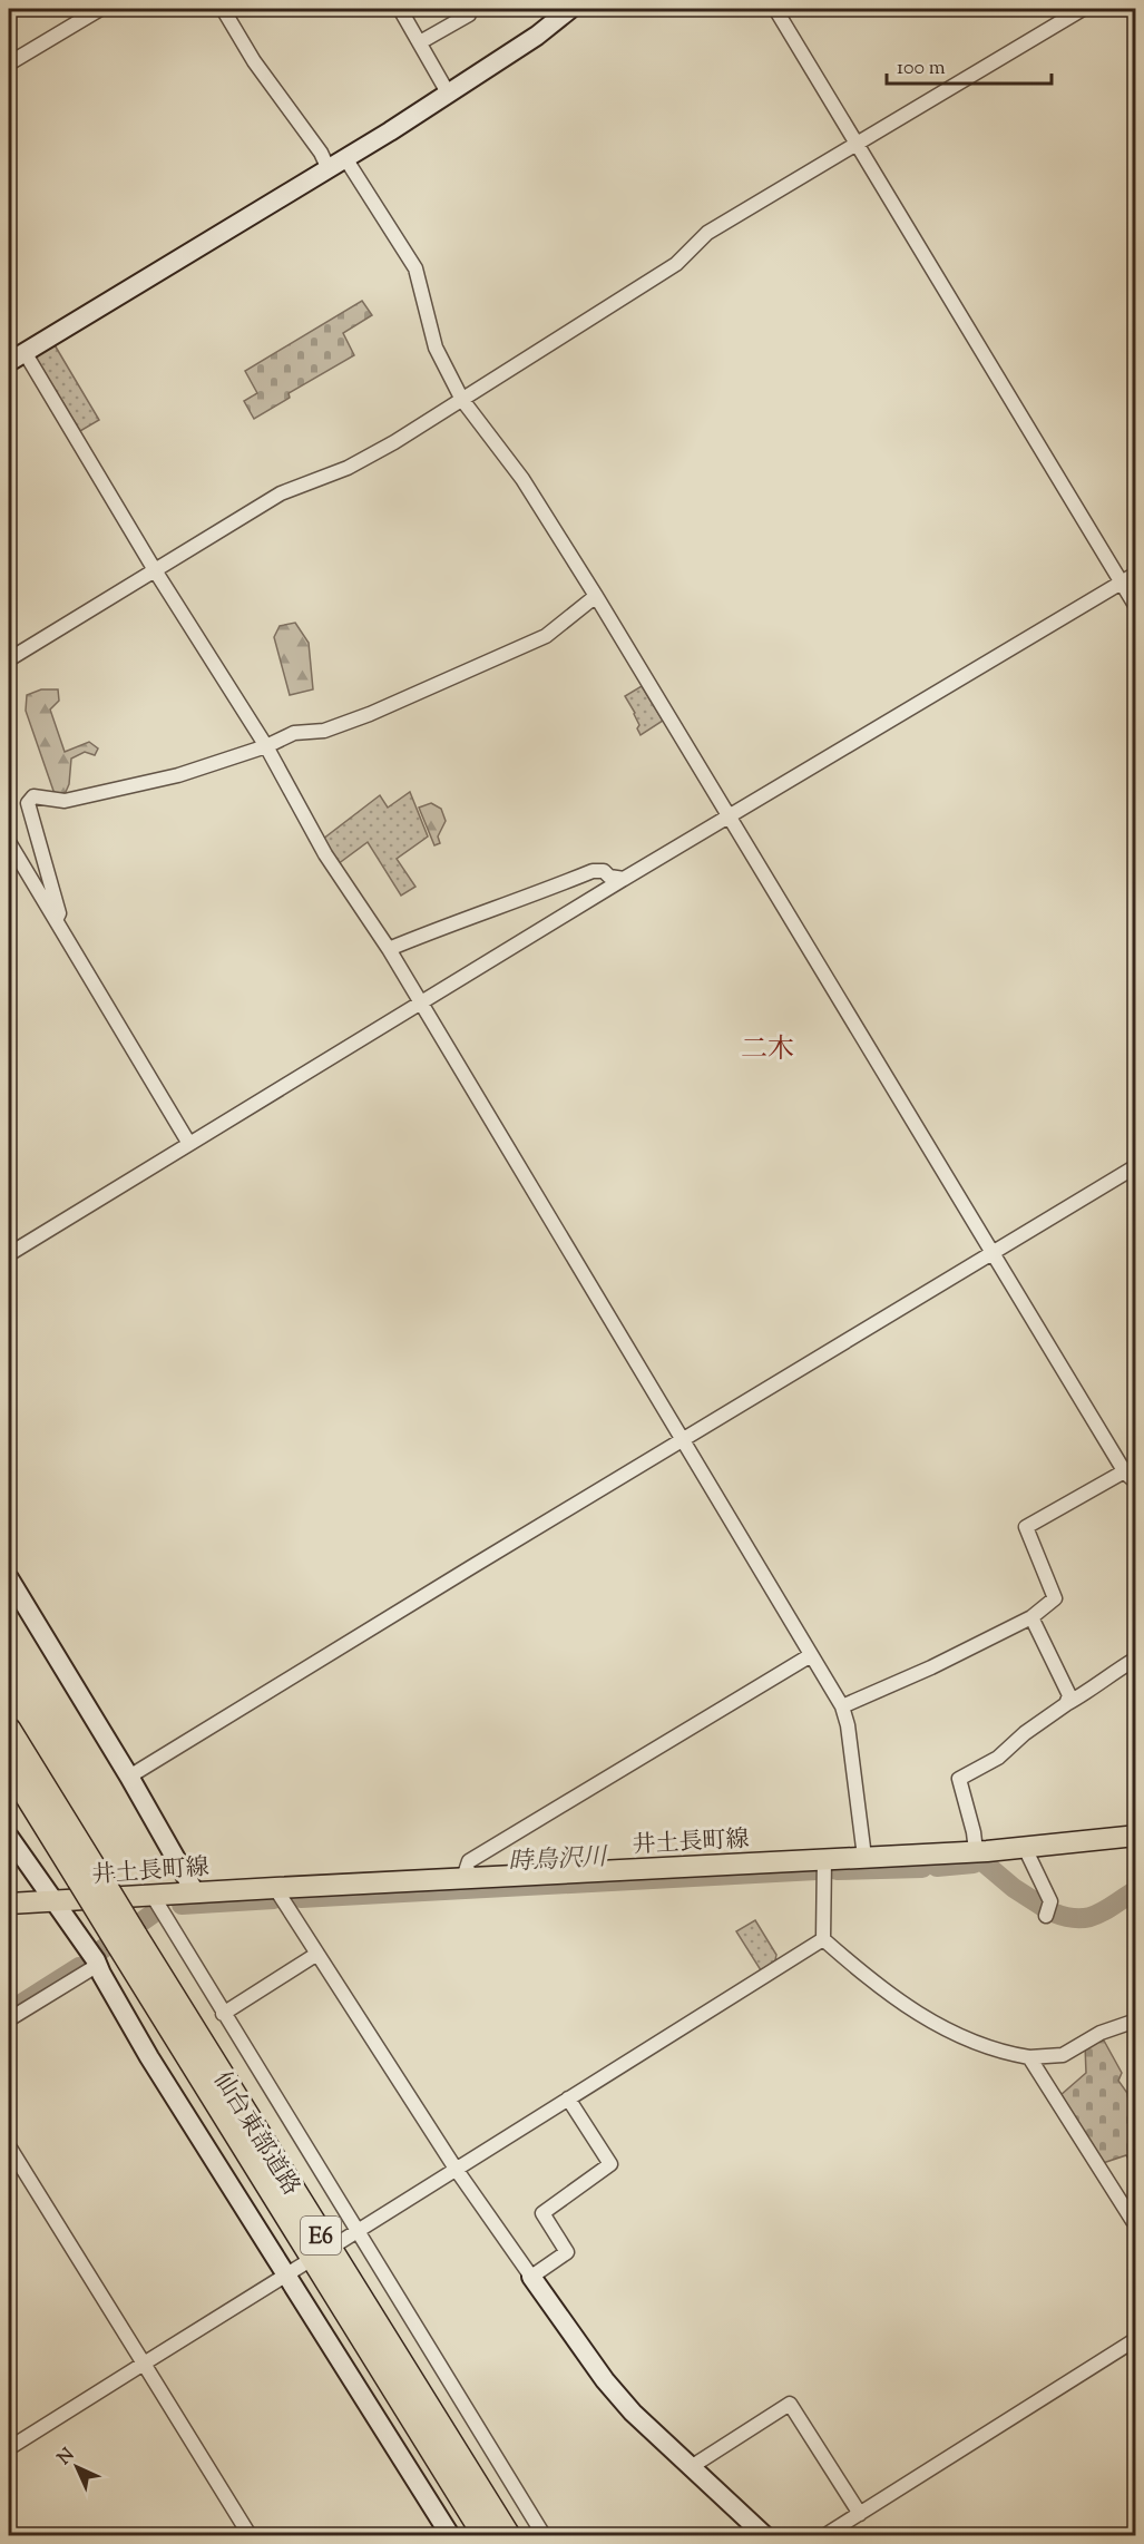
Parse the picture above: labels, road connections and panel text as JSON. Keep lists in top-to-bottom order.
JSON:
{
  "streets": {
    "highway": ["仙台東部道路", "E6"],
    "main road": ["井土長町線"]
  },
  "districts": ["二木"],
  "water": ["時鳥沢川"],
  "scale_bar": "100 m",
  "north": "top left"
}
